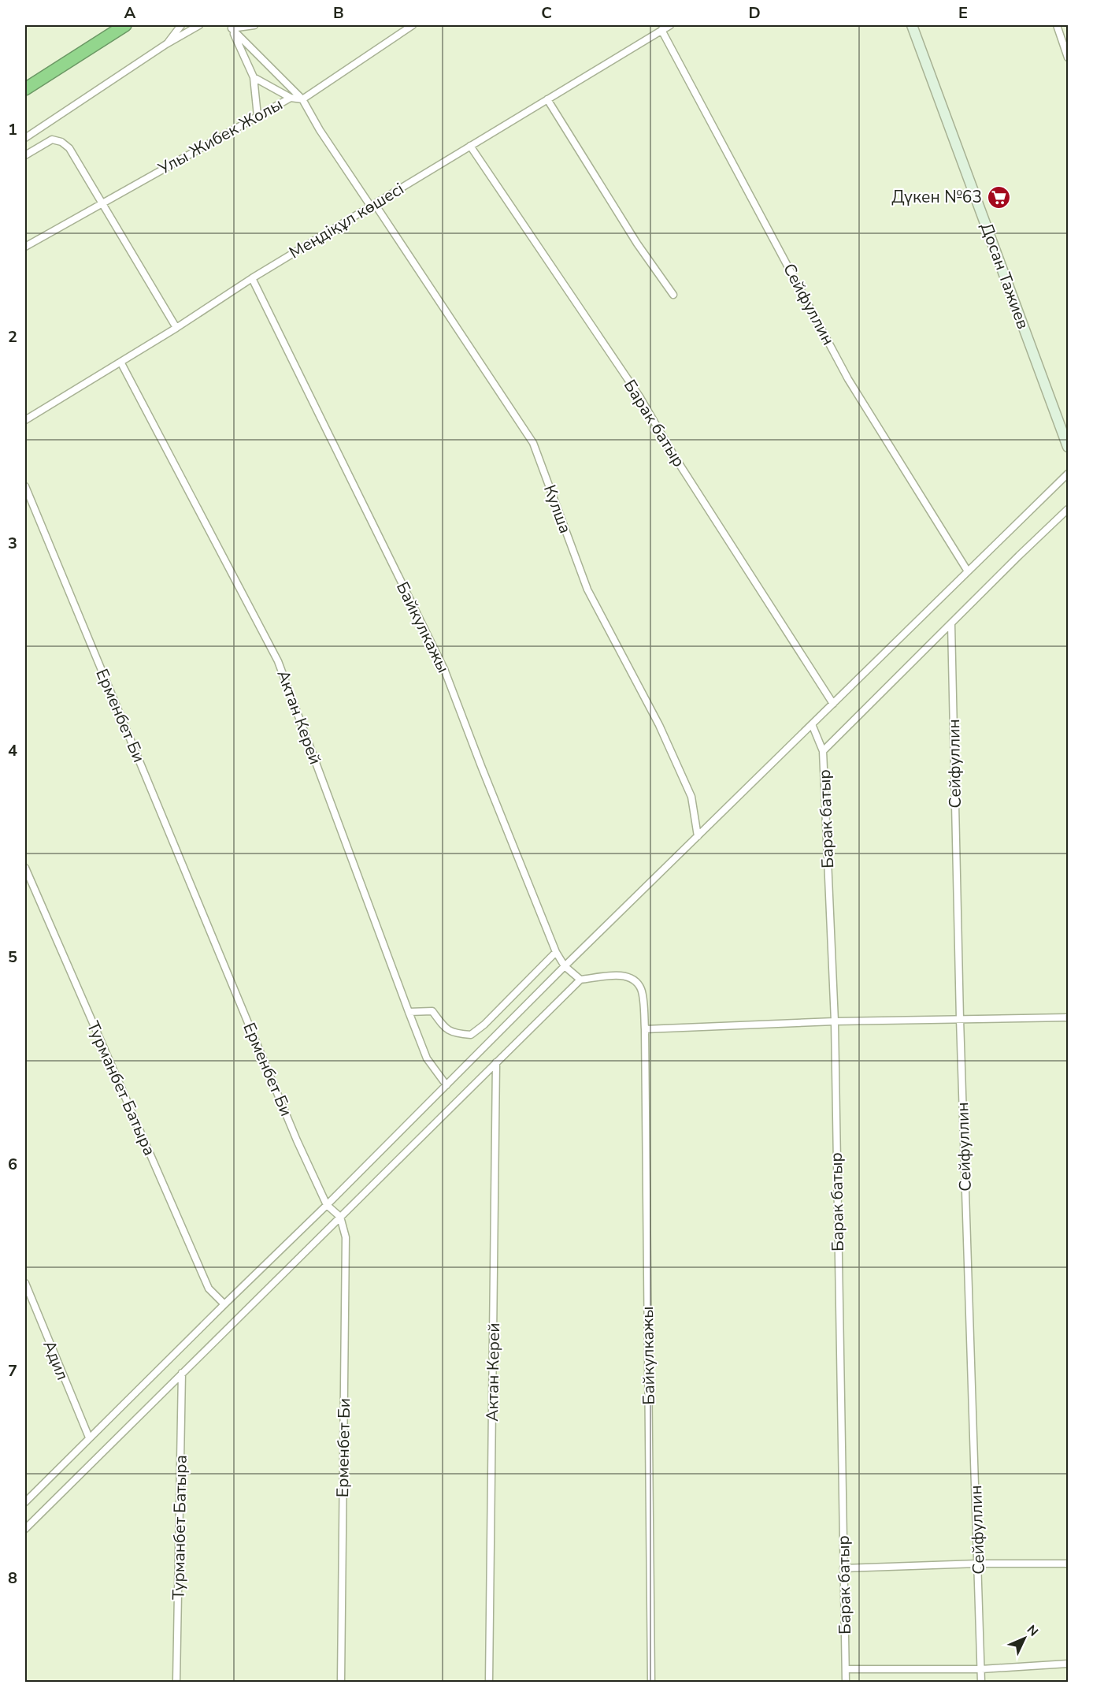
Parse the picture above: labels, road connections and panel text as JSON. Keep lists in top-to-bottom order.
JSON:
{
  "streets": {
    "street": [
      "Улы Жибек Жолы",
      "Меңдіқұл көшесі",
      "Досан Тажиев",
      "Сейфуллин",
      "Барак батыр",
      "Кулша",
      "Байкулкажы",
      "Ерменбет Би",
      "Актан Керей",
      "Турманбет Батыра",
      "Адил"
    ]
  },
  "crossings": [
    ["Улы Жибек Жолы", "Кулша"],
    ["Меңдіқұл көшесі", "Сейфуллин"],
    ["Меңдіқұл көшесі", "Барак батыр"],
    ["Меңдіқұл көшесі", "Кулша"],
    ["Меңдіқұл көшесі", "Байкулкажы"],
    ["Меңдіқұл көшесі", "Актан Керей"]
  ],
  "places": {
    "supermarket": ["Дүкен №63"]
  },
  "north": "top right",
  "grid": {
    "columns": [
      "A",
      "B",
      "C",
      "D",
      "E"
    ],
    "rows": [
      "1",
      "2",
      "3",
      "4",
      "5",
      "6",
      "7",
      "8"
    ]
  }
}
